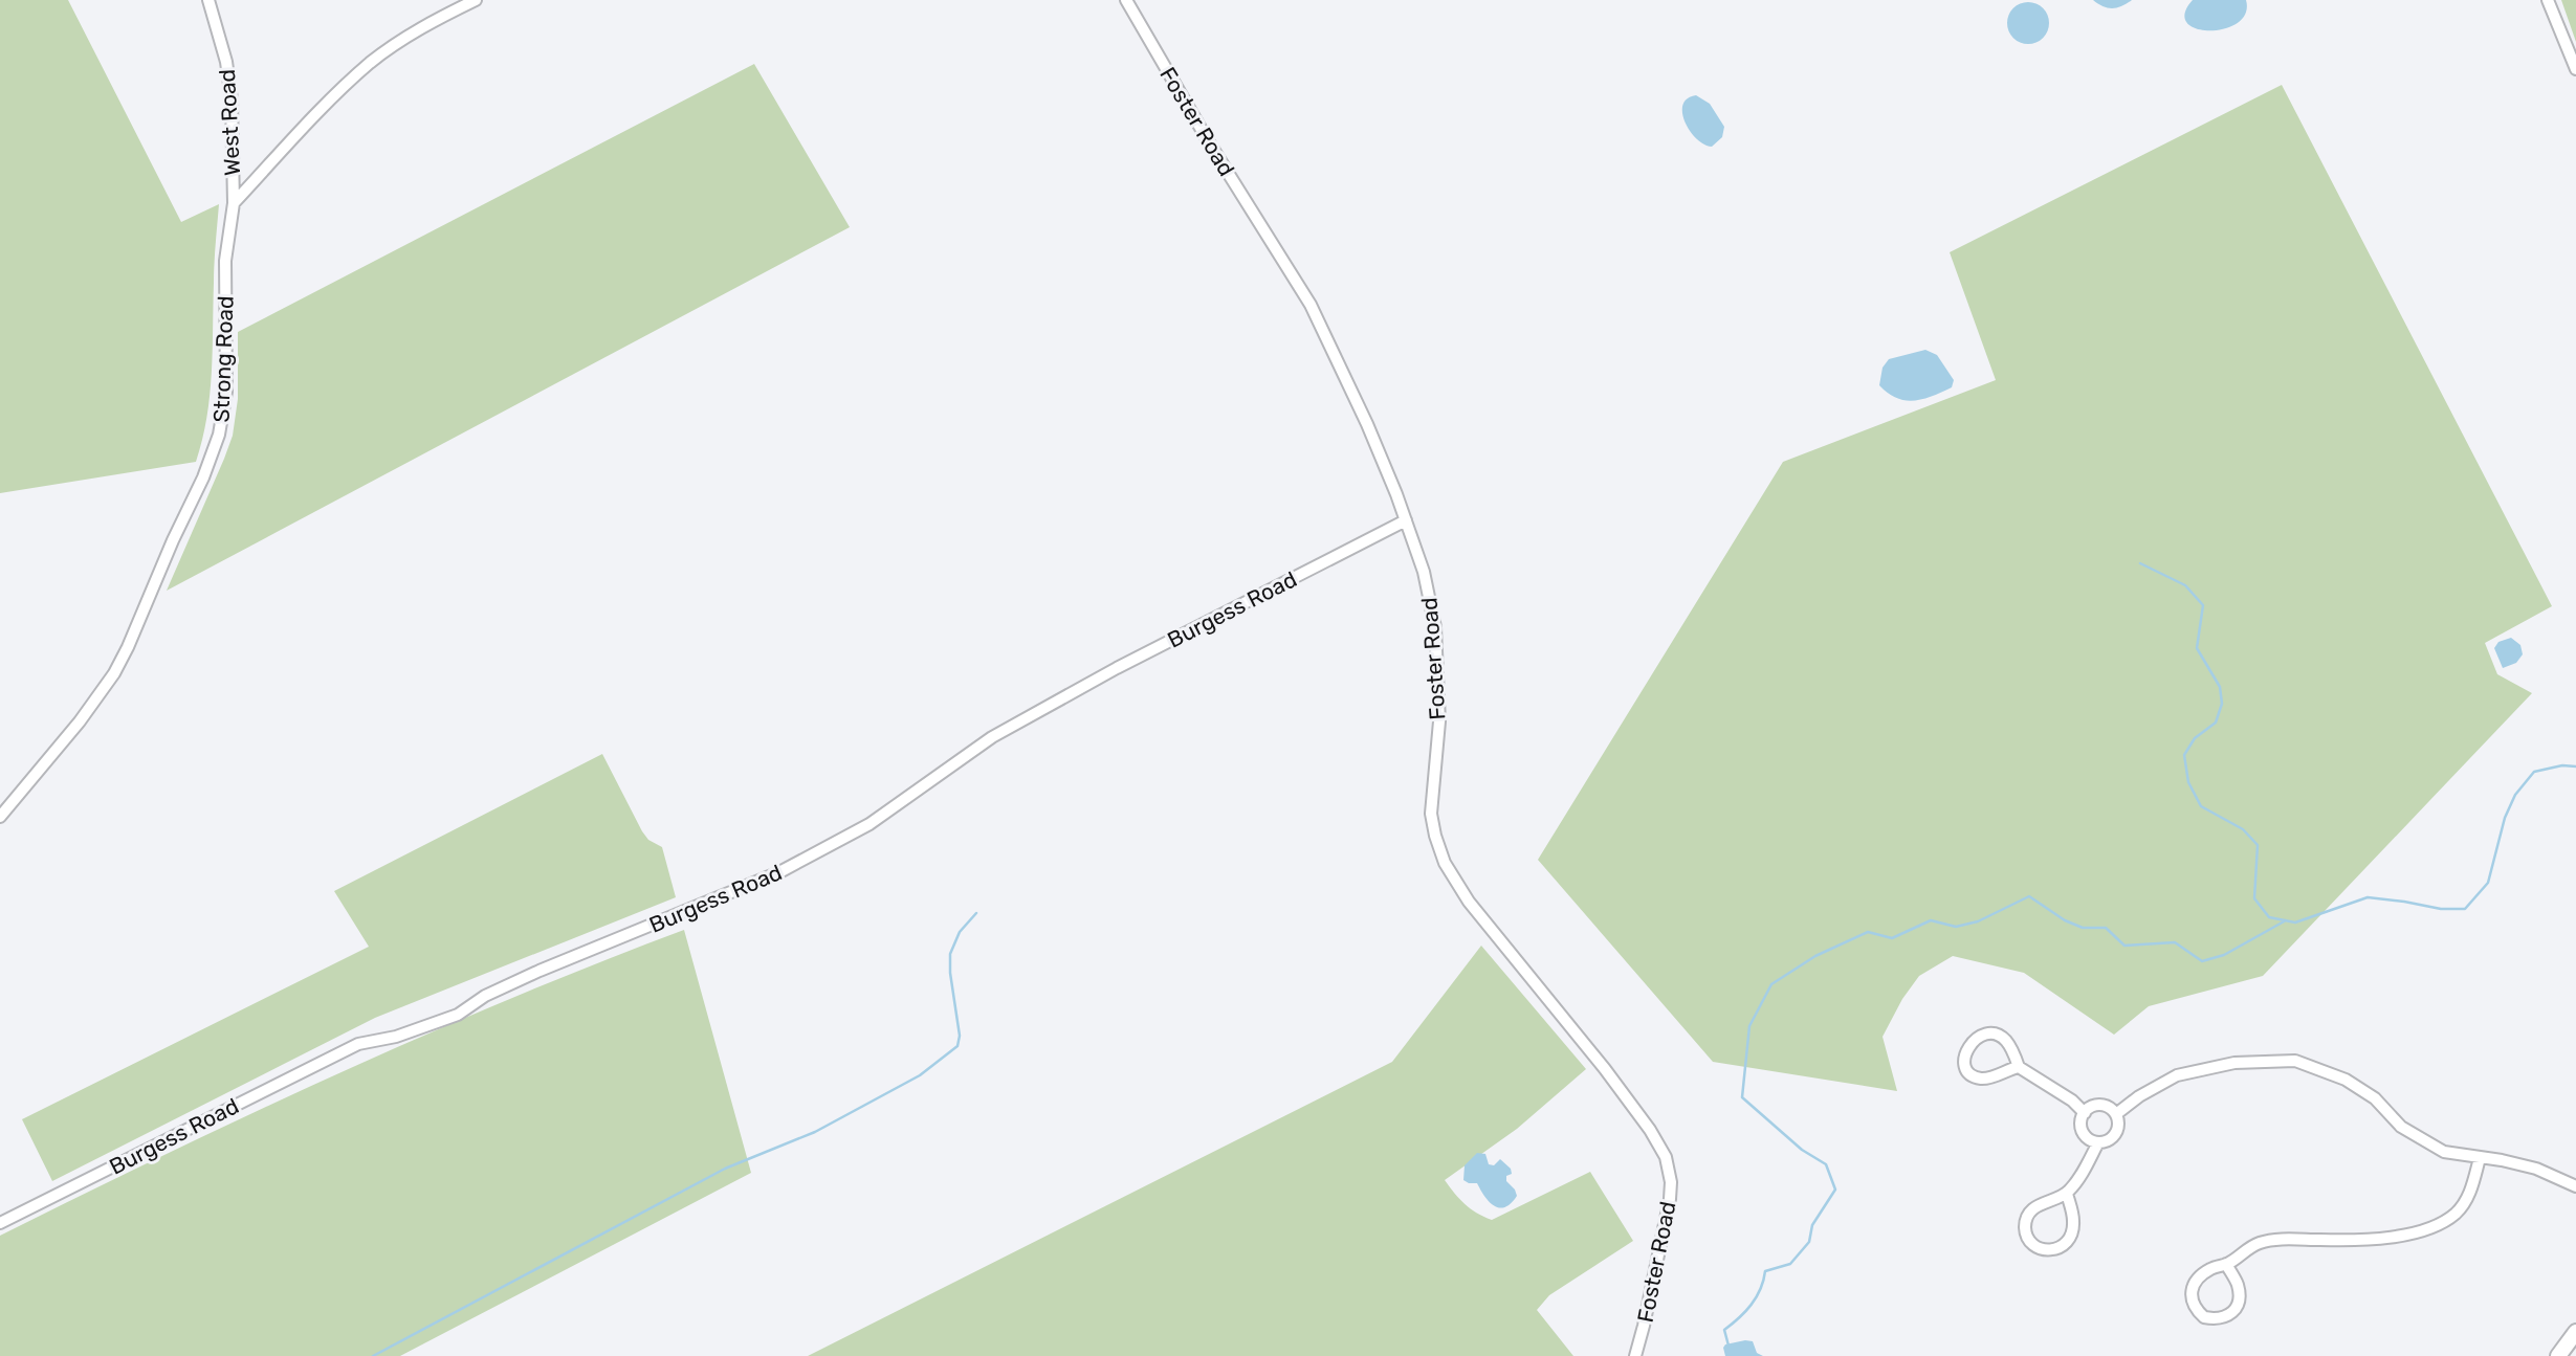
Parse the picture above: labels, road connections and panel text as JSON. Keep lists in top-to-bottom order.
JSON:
{
  "streets": {
    "street": [
      "Foster Road",
      "West Road",
      "Strong Road",
      "Burgess Road"
    ]
  },
  "crossings": [
    ["Foster Road", "Burgess Road"],
    ["West Road", "Strong Road"]
  ]
}
